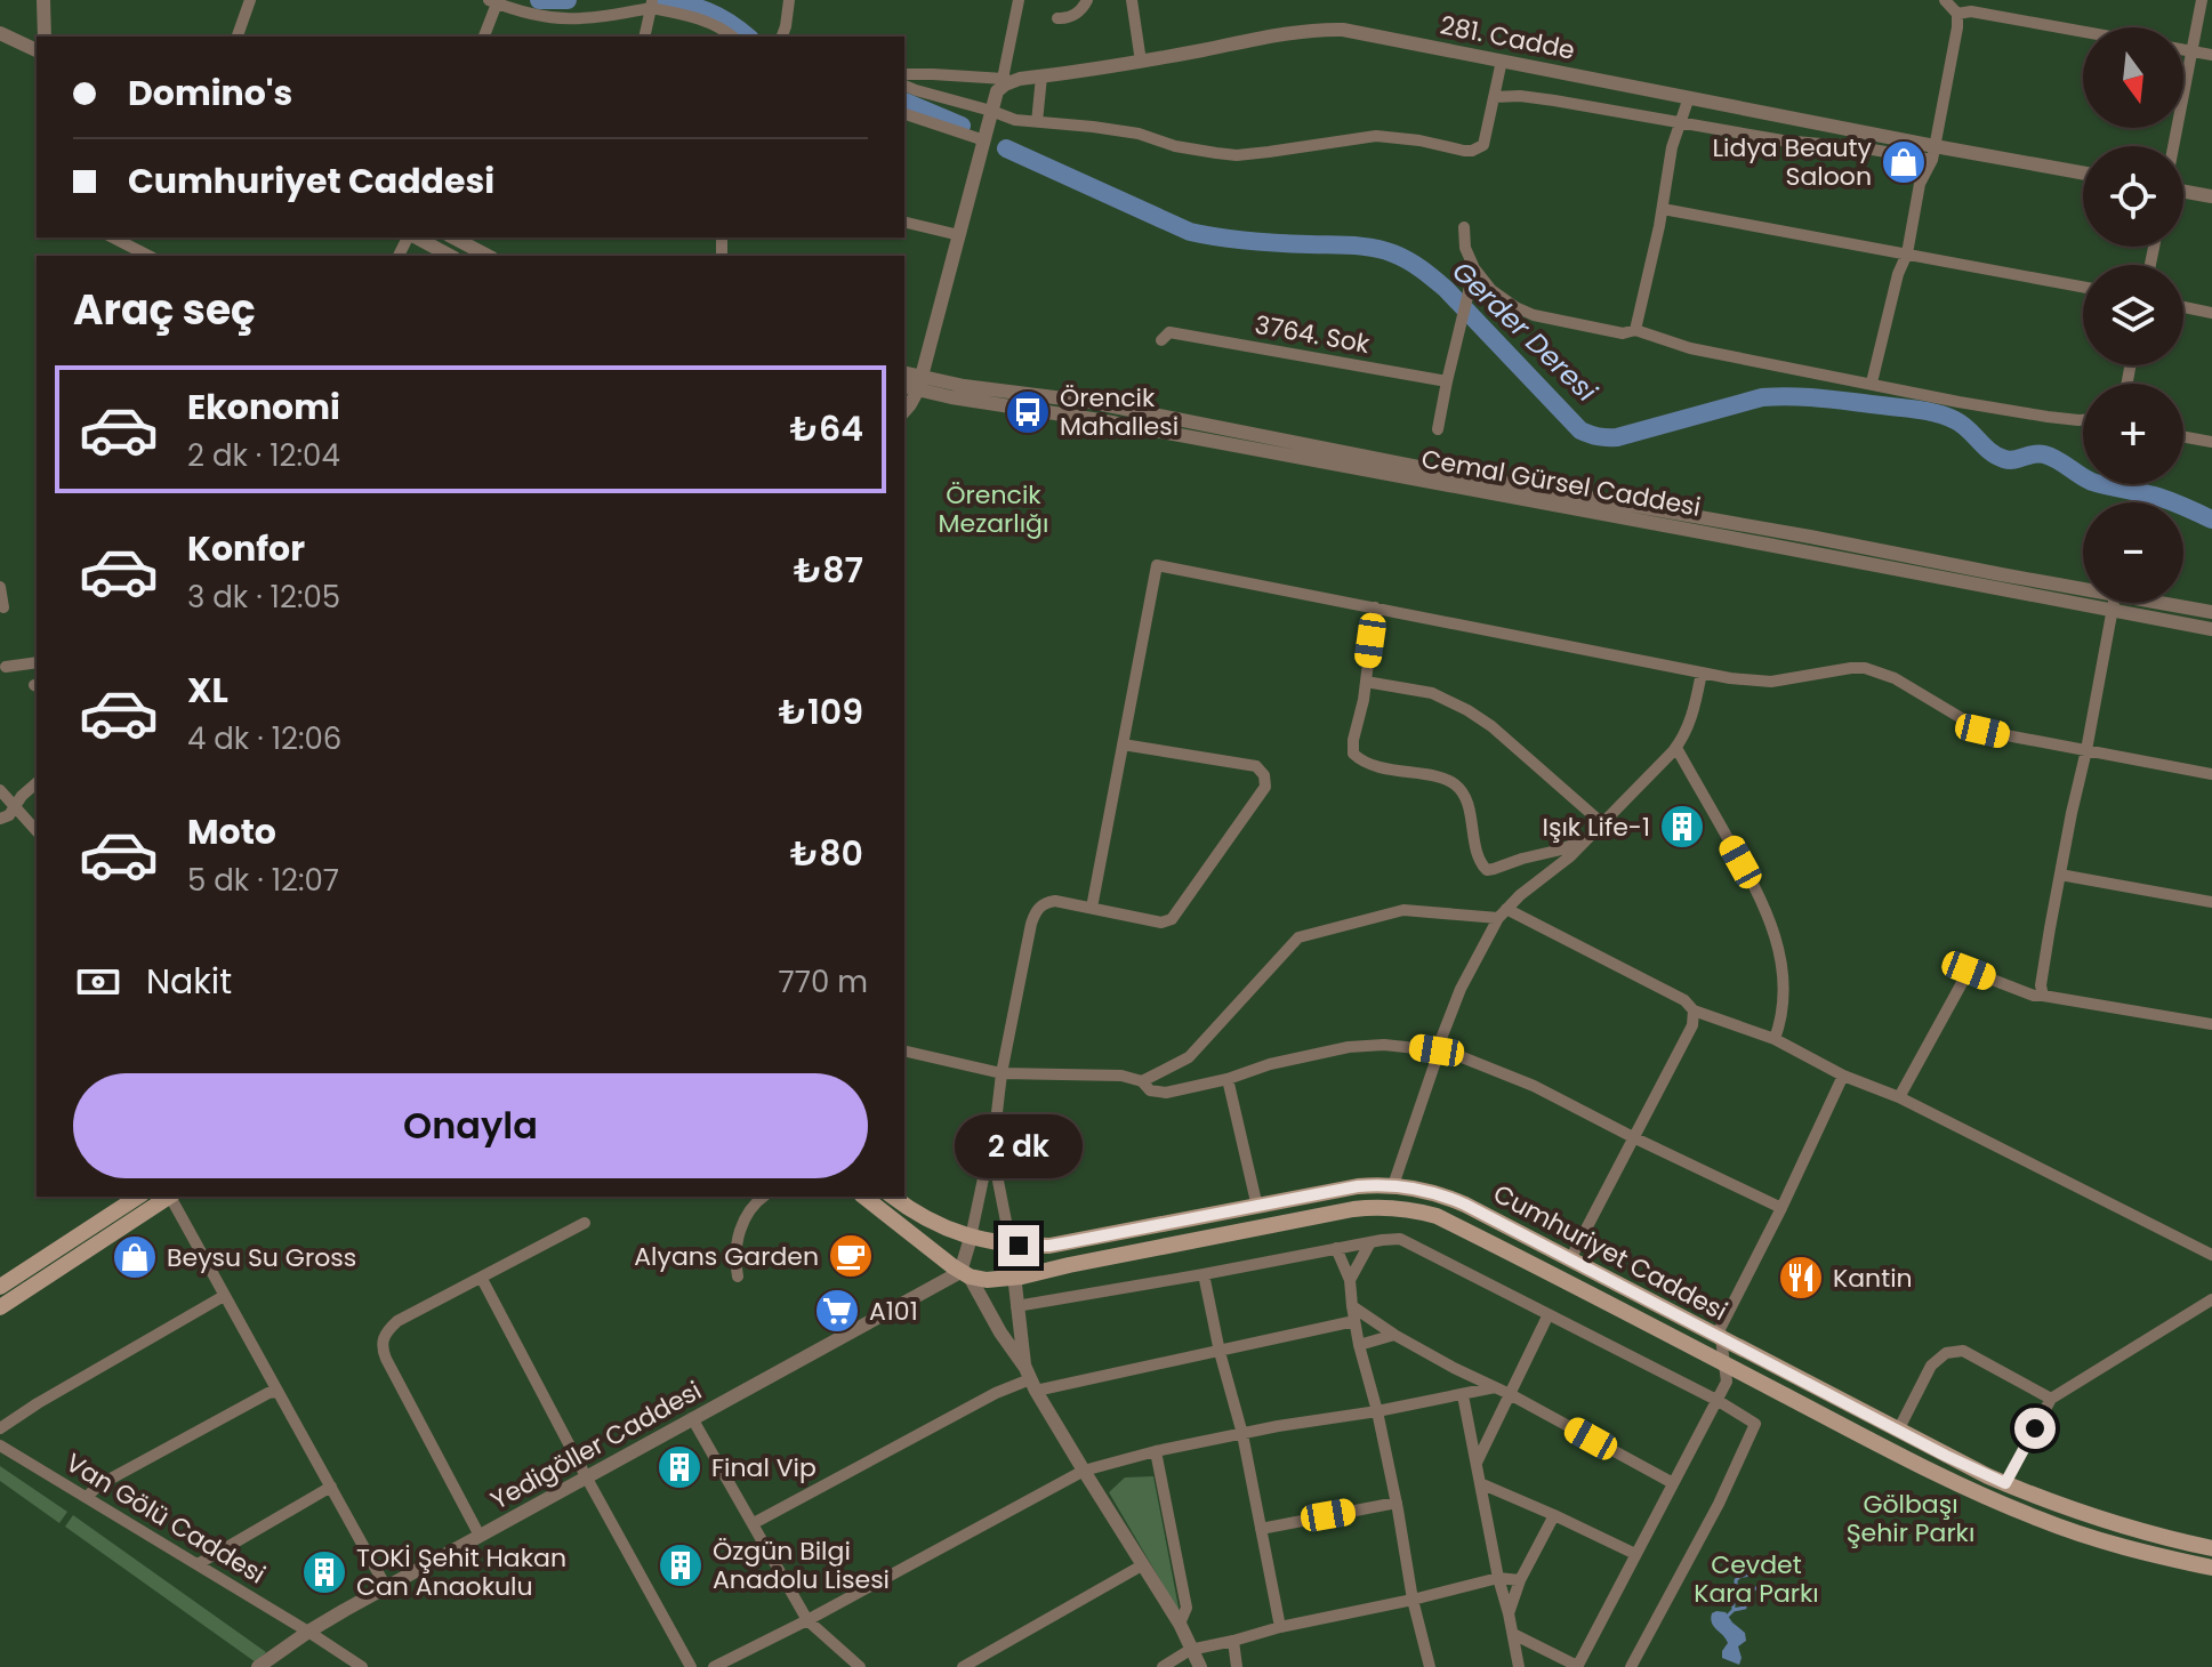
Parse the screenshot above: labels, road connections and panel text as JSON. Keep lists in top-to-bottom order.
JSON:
{
  "streets": {
    "main road": ["Cumhuriyet Caddesi"],
    "street": [
      "281. Cadde",
      "3764. Sok",
      "Cemal Gürsel Caddesi",
      "Yedigöller Caddesi",
      "Van Gölü Caddesi"
    ]
  },
  "crossings": [
    ["Cumhuriyet Caddesi", "Yedigöller Caddesi"],
    ["Yedigöller Caddesi", "Van Gölü Caddesi"]
  ],
  "water": ["Gerder Deresi"],
  "parks": ["Örencik Mezarlığı", "Gölbaşı Şehir Parkı", "Cevdet Kara Parkı"],
  "places": {
    "shop": ["Lidya Beauty Saloon", "Beysu Su Gross"],
    "bus stop": ["Örencik Mahallesi"],
    "building": [
      "Işık Life-1",
      "Final Vip",
      "Özgün Bilgi Anadolu Lisesi",
      "TOKİ Şehit Hakan Can Anaokulu"
    ],
    "cafe": ["Alyans Garden"],
    "restaurant": ["Kantin"],
    "supermarket": ["A101"]
  },
  "north": "bottom",
  "page": {
    "map_buttons": ["+", "−"],
    "banner": ["Domino's", "Cumhuriyet Caddesi"],
    "heading": "Araç seç",
    "list": [
      {
        "name": "Ekonomi",
        "note": "2 dk · 12:04",
        "value": "₺64"
      },
      {
        "name": "Konfor",
        "note": "3 dk · 12:05",
        "value": "₺87"
      },
      {
        "name": "XL",
        "note": "4 dk · 12:06",
        "value": "₺109"
      },
      {
        "name": "Moto",
        "note": "5 dk · 12:07",
        "value": "₺80"
      }
    ],
    "pay": ["Nakit", "770 m"],
    "buttons": "Onayla",
    "bubble": "2 dk"
  }
}
